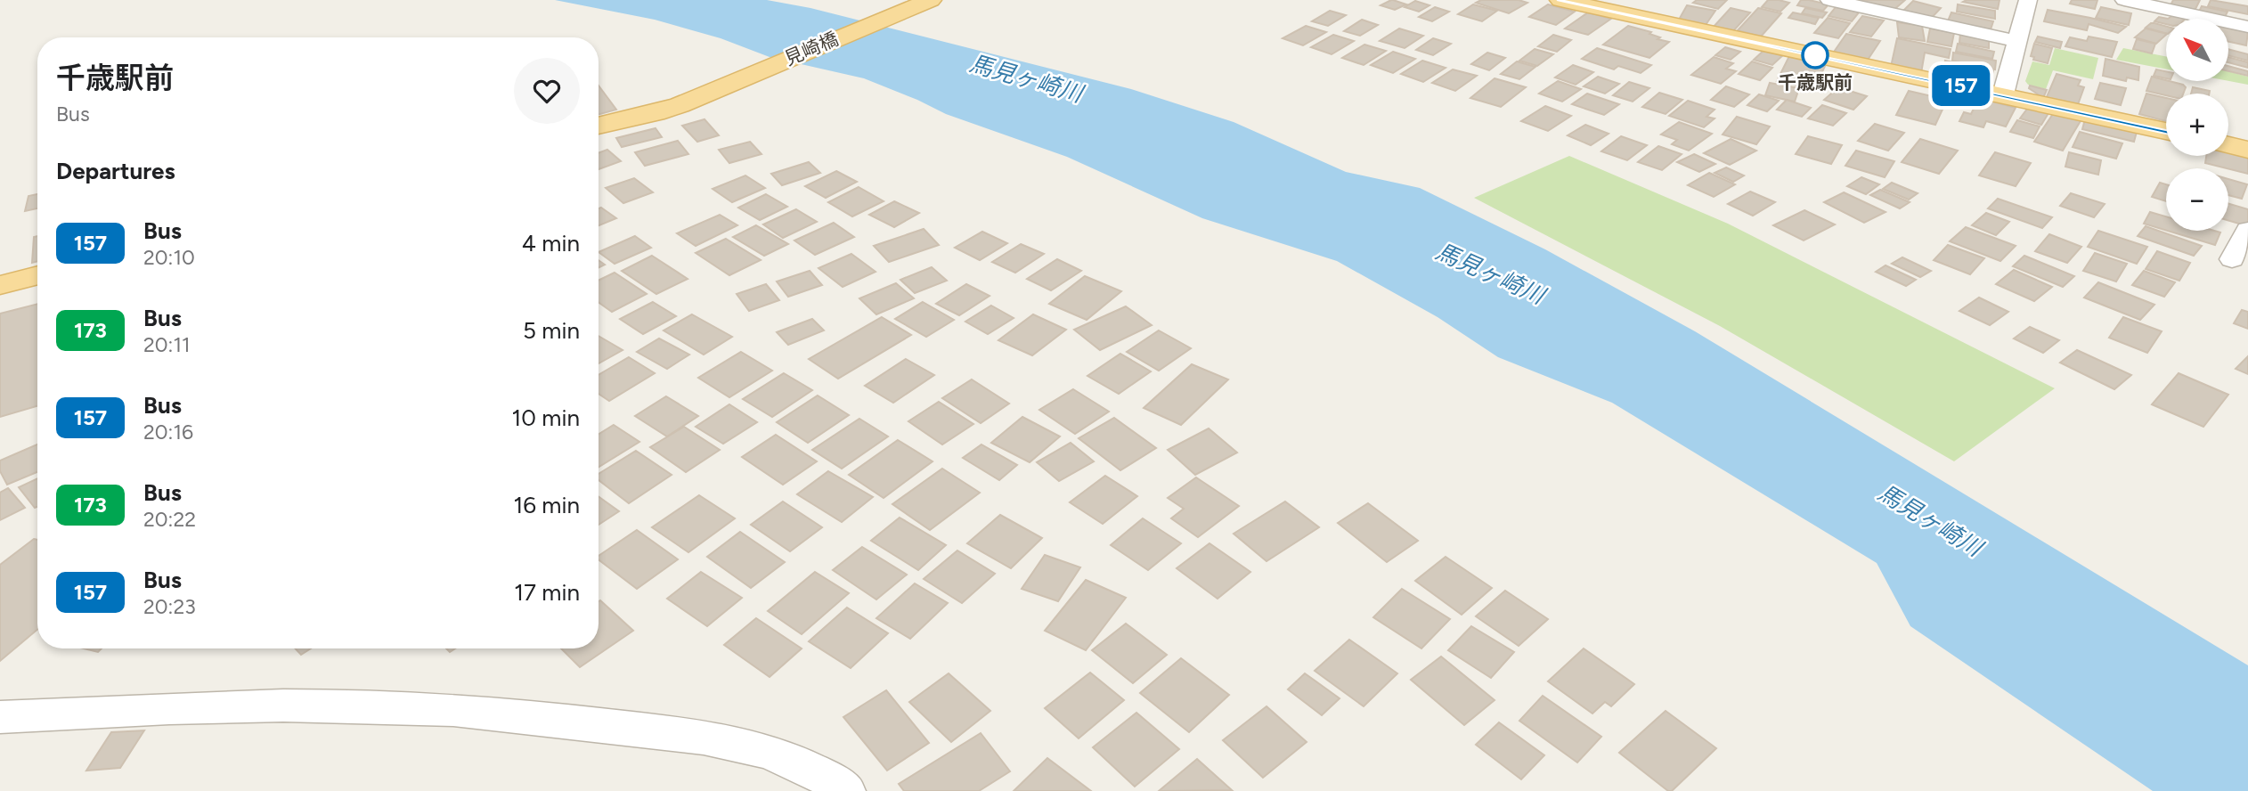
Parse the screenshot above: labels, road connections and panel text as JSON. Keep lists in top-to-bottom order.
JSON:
{
  "streets": {
    "main road": ["見崎橋"]
  },
  "water": ["馬見ヶ崎川"],
  "places": ["千歳駅前"],
  "lines": ["bus line 157"],
  "north": "top left",
  "page": {
    "on_map": "157",
    "map_buttons": ["+", "−"],
    "heading": [
      ["千歳駅前", "Bus"],
      "Departures"
    ],
    "list": [
      {
        "mark": "157",
        "name": "Bus",
        "note": "20:10",
        "value": "4 min"
      },
      {
        "mark": "173",
        "name": "Bus",
        "note": "20:11",
        "value": "5 min"
      },
      {
        "mark": "157",
        "name": "Bus",
        "note": "20:16",
        "value": "10 min"
      },
      {
        "mark": "173",
        "name": "Bus",
        "note": "20:22",
        "value": "16 min"
      },
      {
        "mark": "157",
        "name": "Bus",
        "note": "20:23",
        "value": "17 min"
      }
    ]
  }
}
